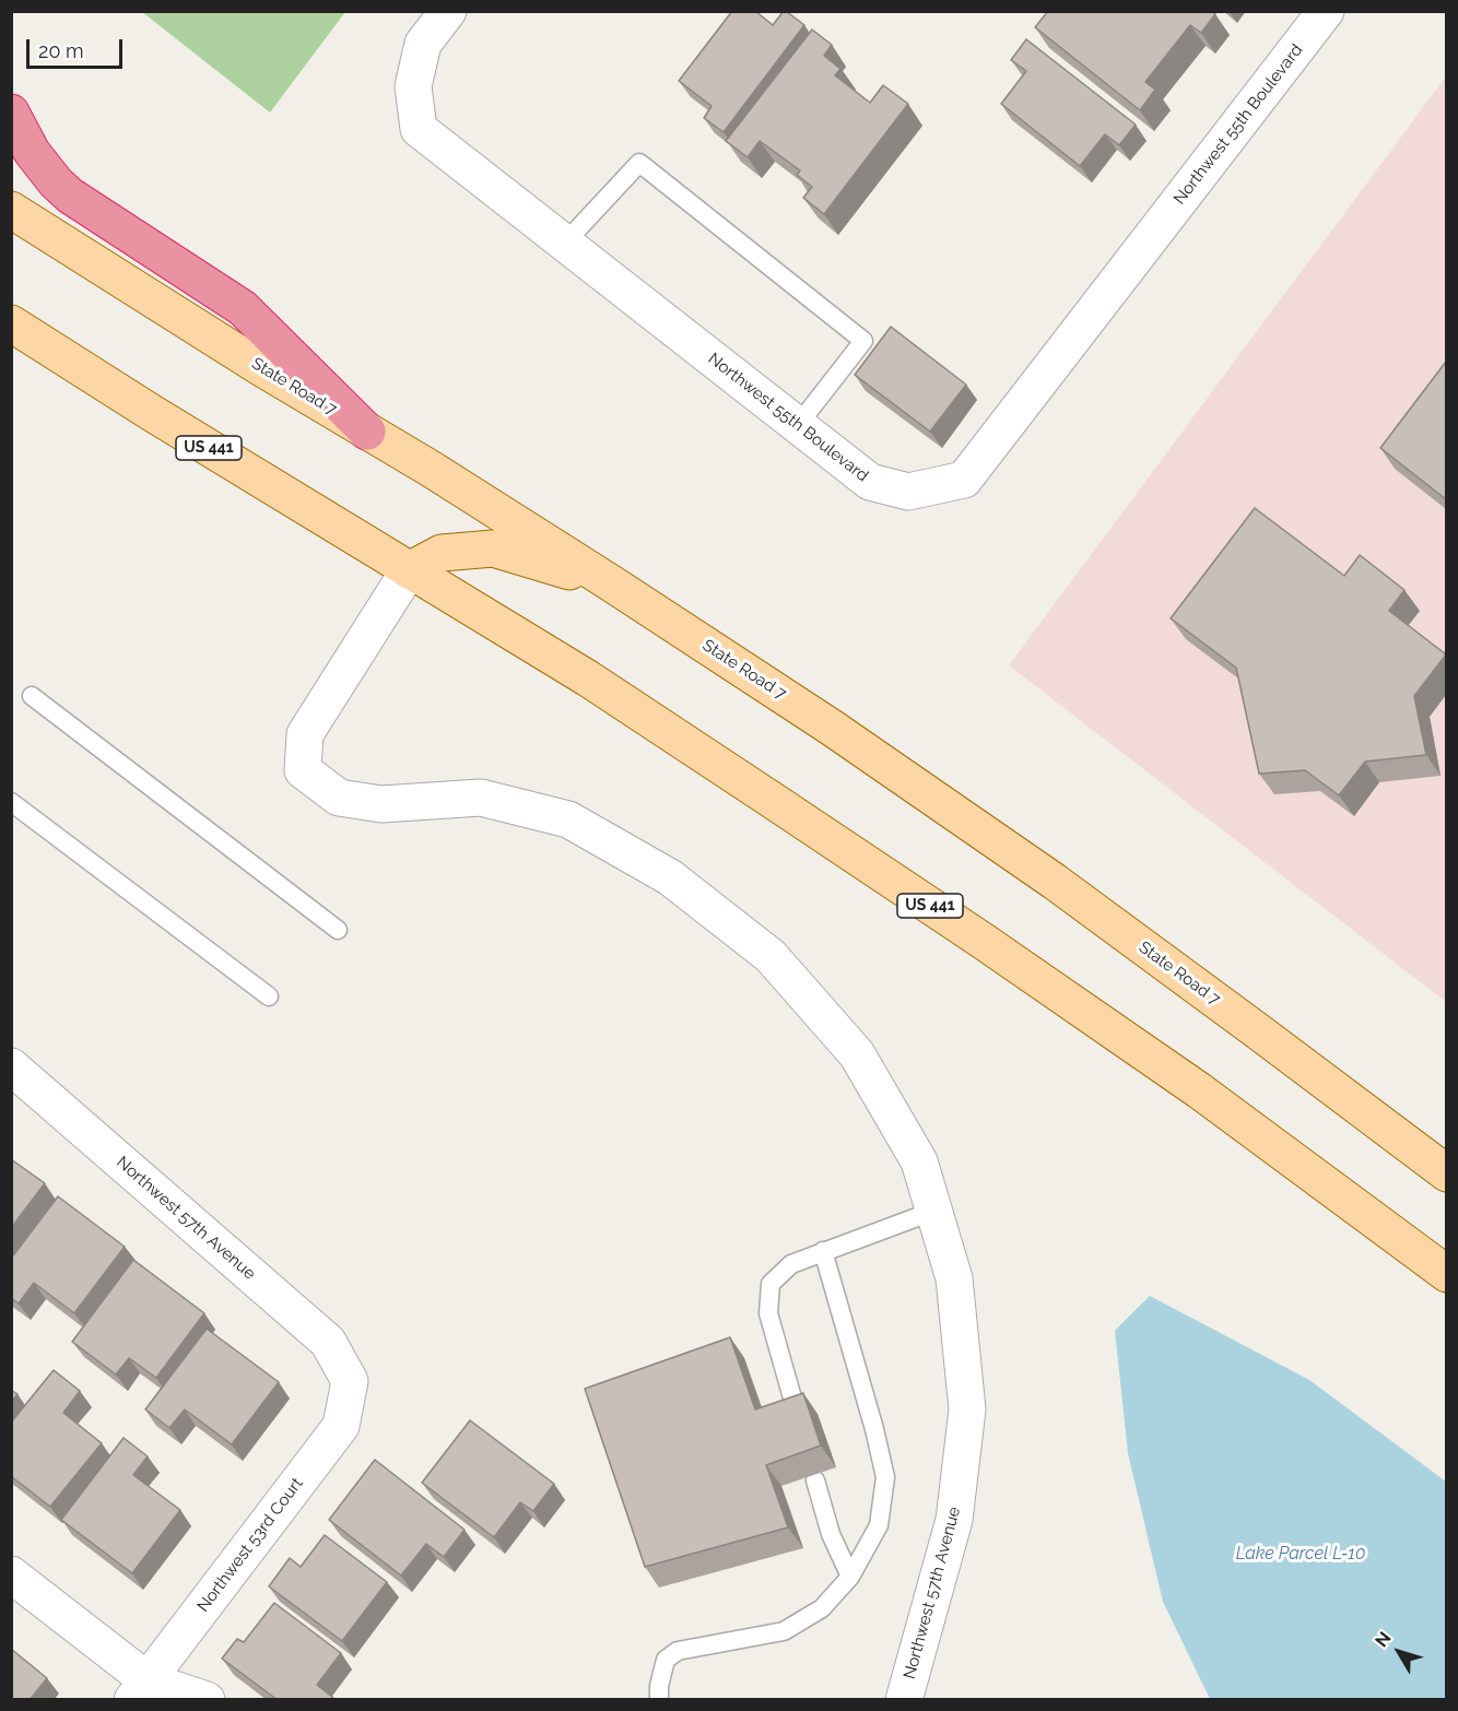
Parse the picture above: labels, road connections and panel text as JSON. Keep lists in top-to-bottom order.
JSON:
{
  "streets": {
    "main road": ["State Road 7", "US 441"],
    "street": ["Northwest 55th Boulevard", "Northwest 57th Avenue", "Northwest 53rd Court"]
  },
  "crossings": [
    ["US 441", "Northwest 57th Avenue"],
    ["Northwest 57th Avenue", "Northwest 53rd Court"]
  ],
  "water": ["Lake Parcel L-10"],
  "scale_bar": "20 m",
  "north": "top left"
}
